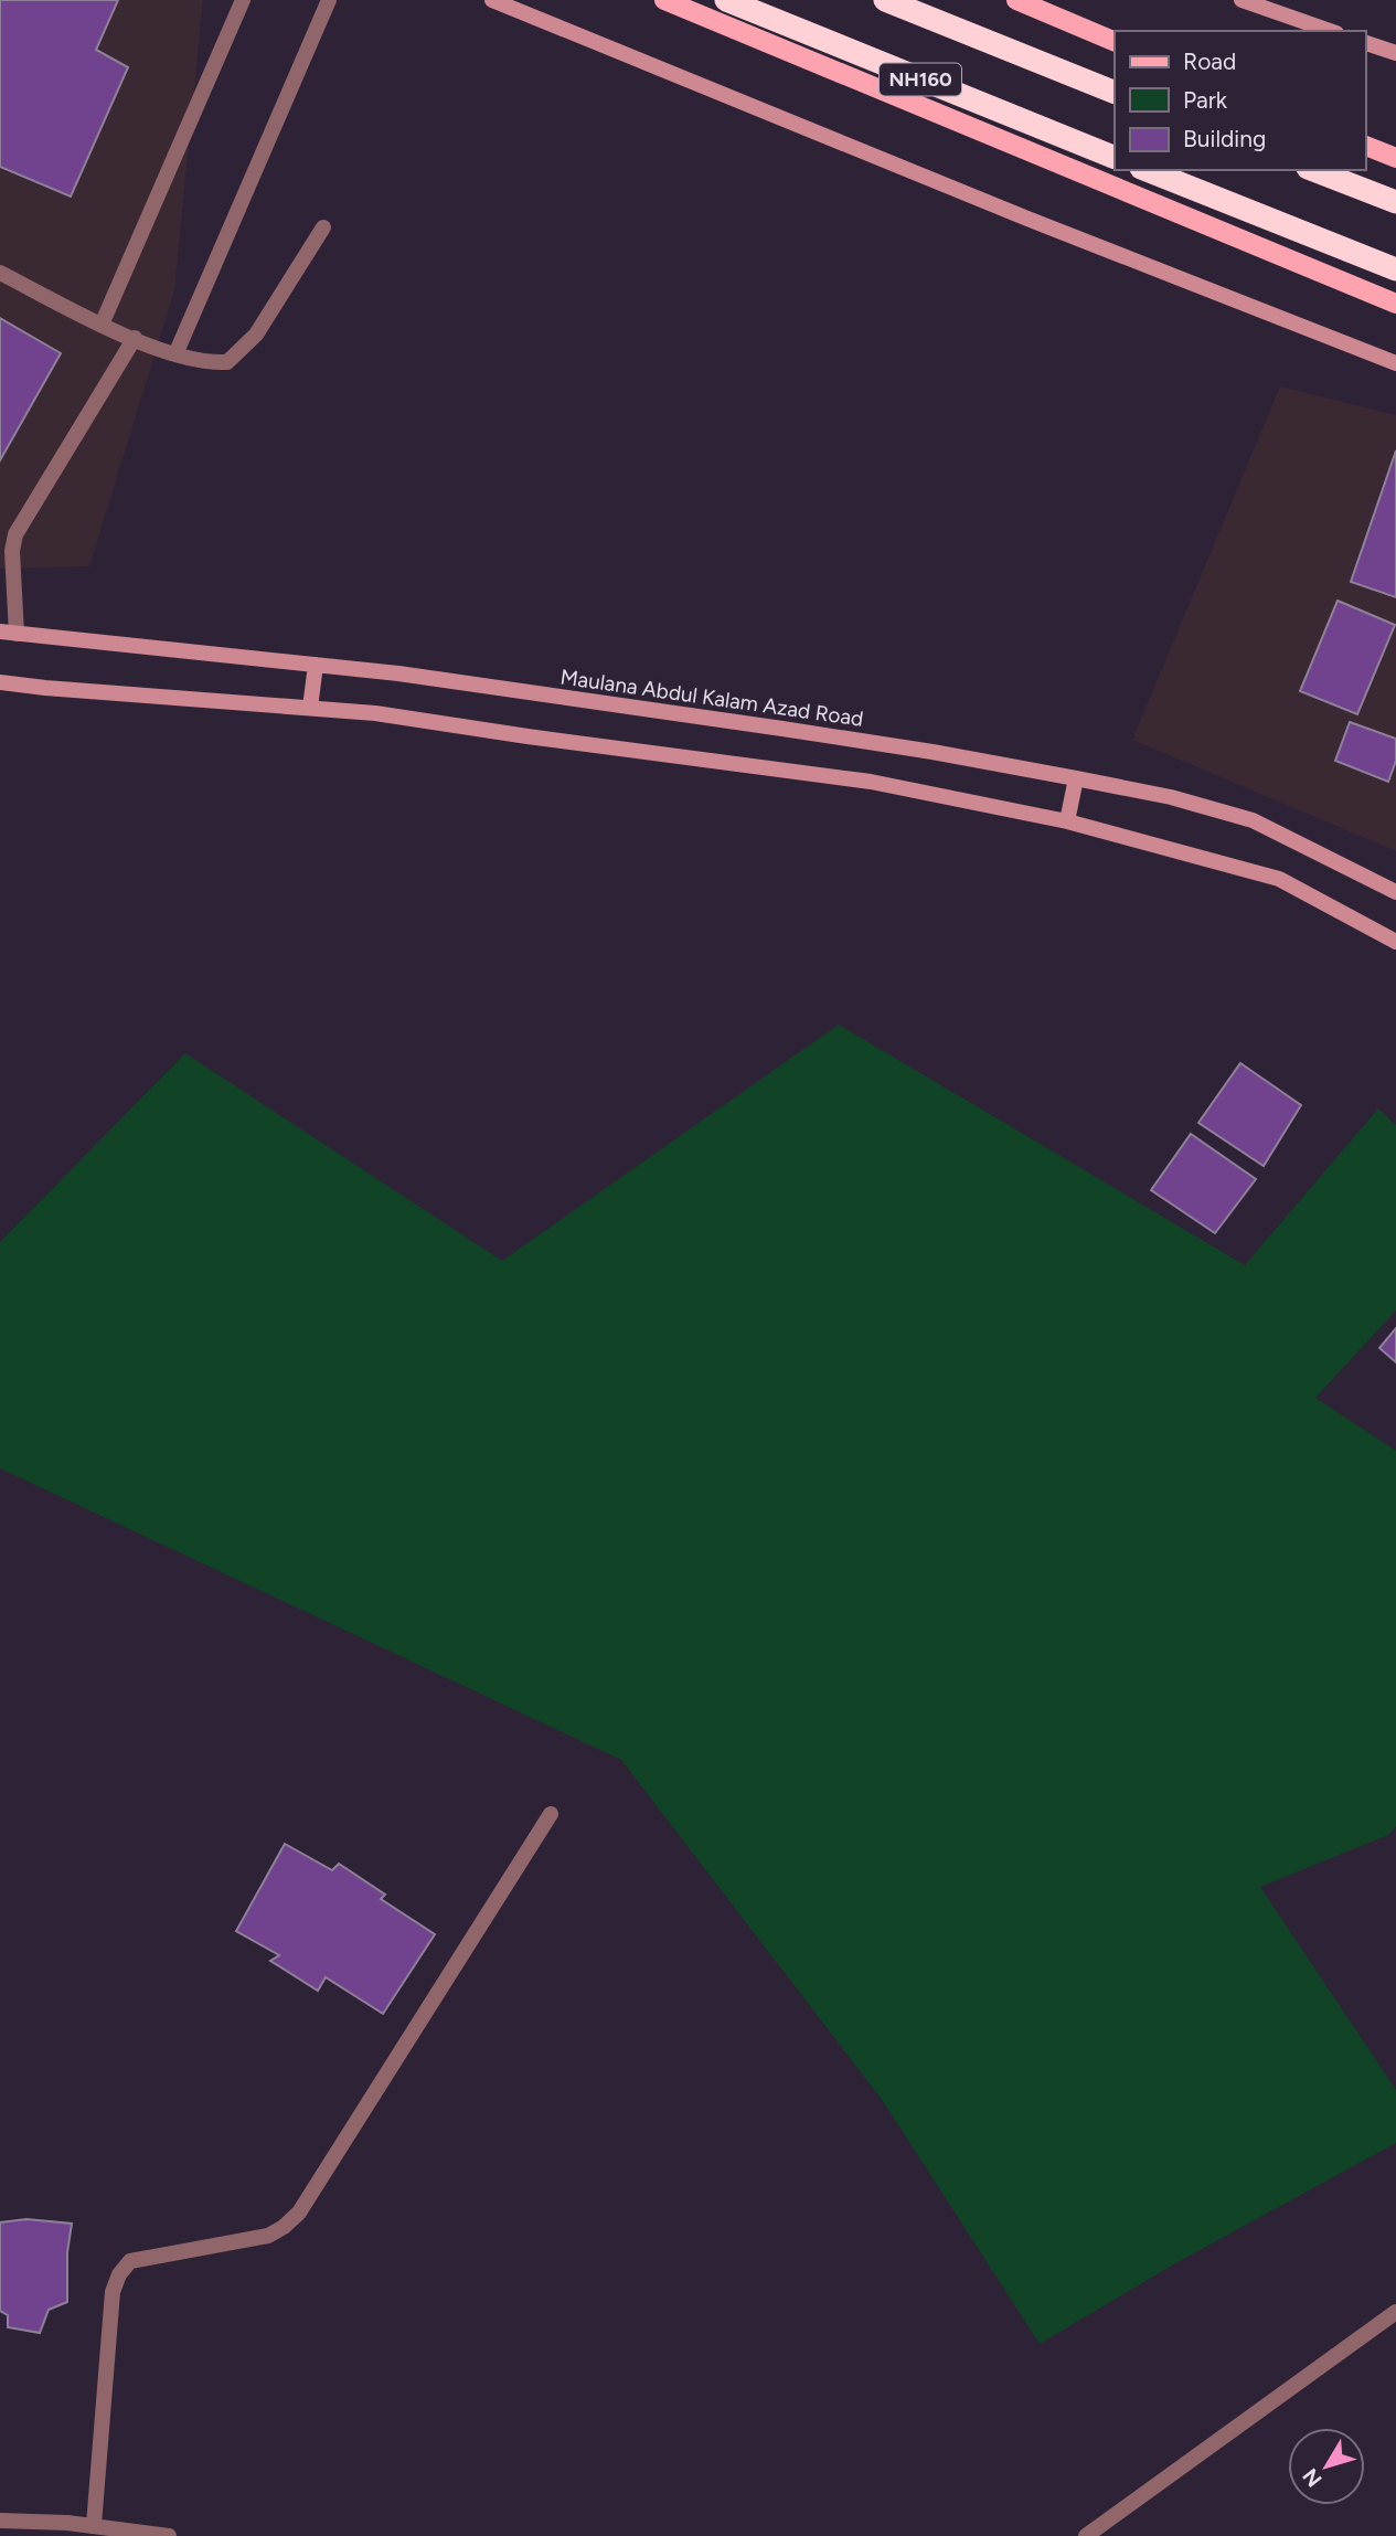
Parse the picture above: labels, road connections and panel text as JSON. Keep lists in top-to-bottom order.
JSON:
{
  "streets": {
    "highway": ["NH160"],
    "street": ["Maulana Abdul Kalam Azad Road"]
  },
  "legend": ["Road", "Park", "Building"],
  "north": "bottom left"
}
